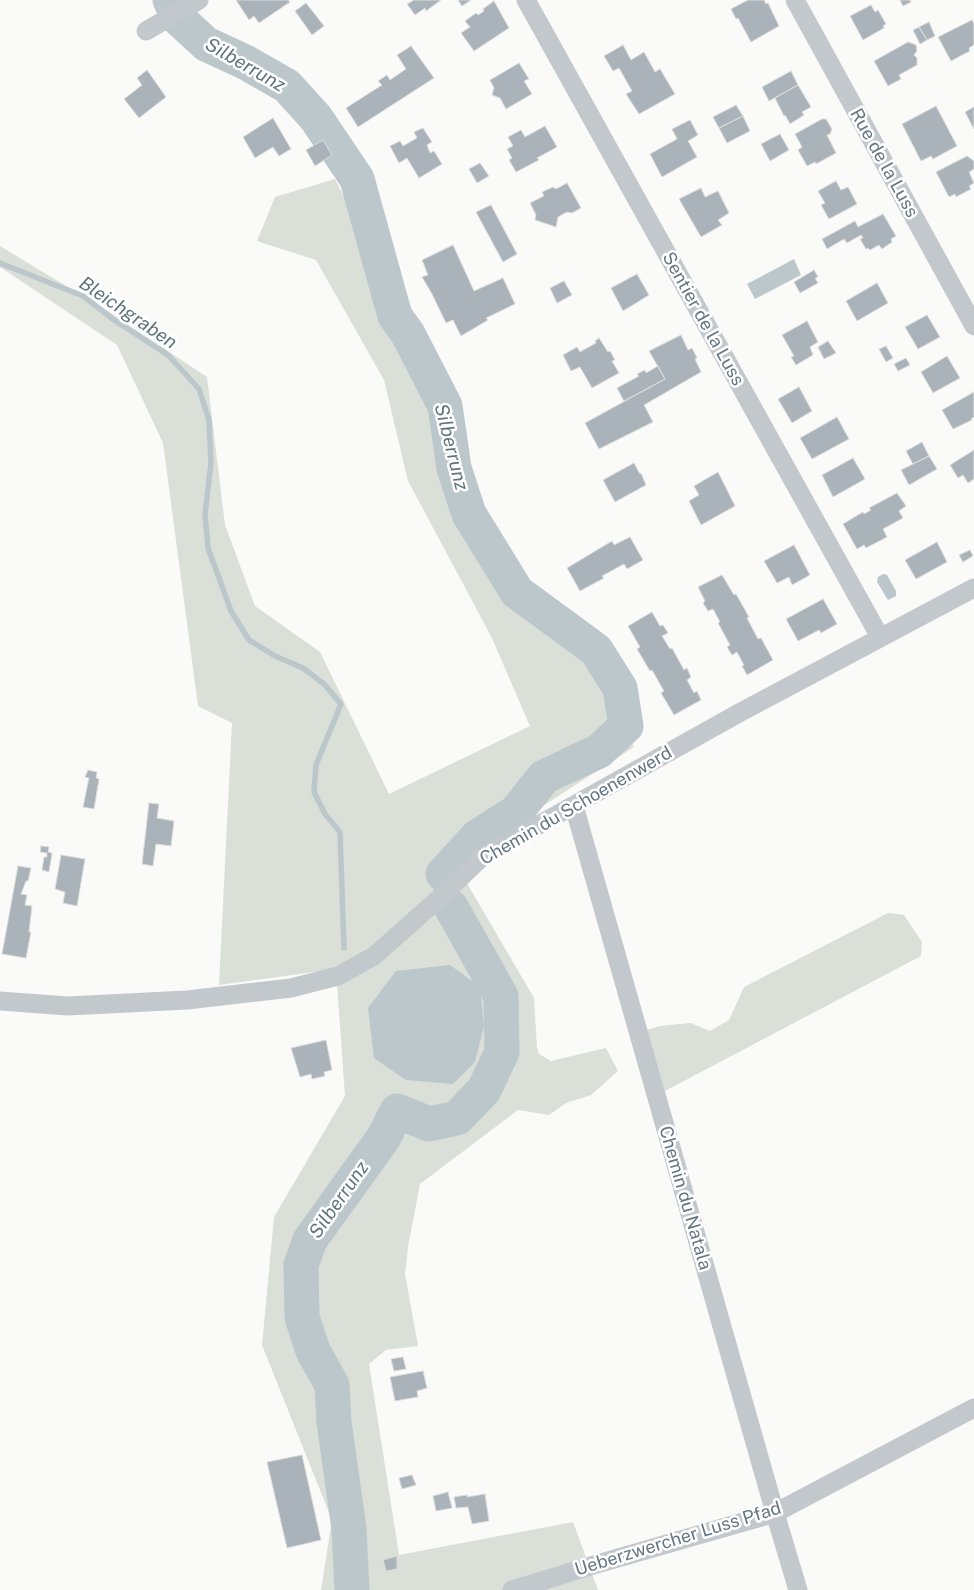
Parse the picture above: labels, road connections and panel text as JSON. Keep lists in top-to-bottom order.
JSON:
{
  "streets": {
    "street": [
      "Rue de la Luss",
      "Sentier de la Luss",
      "Chemin du Schoenenwerd",
      "Chemin du Natala",
      "Ueberzwercher Luss Pfad"
    ]
  },
  "crossings": [
    ["Sentier de la Luss", "Chemin du Schoenenwerd"],
    ["Chemin du Schoenenwerd", "Chemin du Natala"],
    ["Chemin du Natala", "Ueberzwercher Luss Pfad"]
  ],
  "water": ["Silberrunz", "Bleichgraben"]
}
